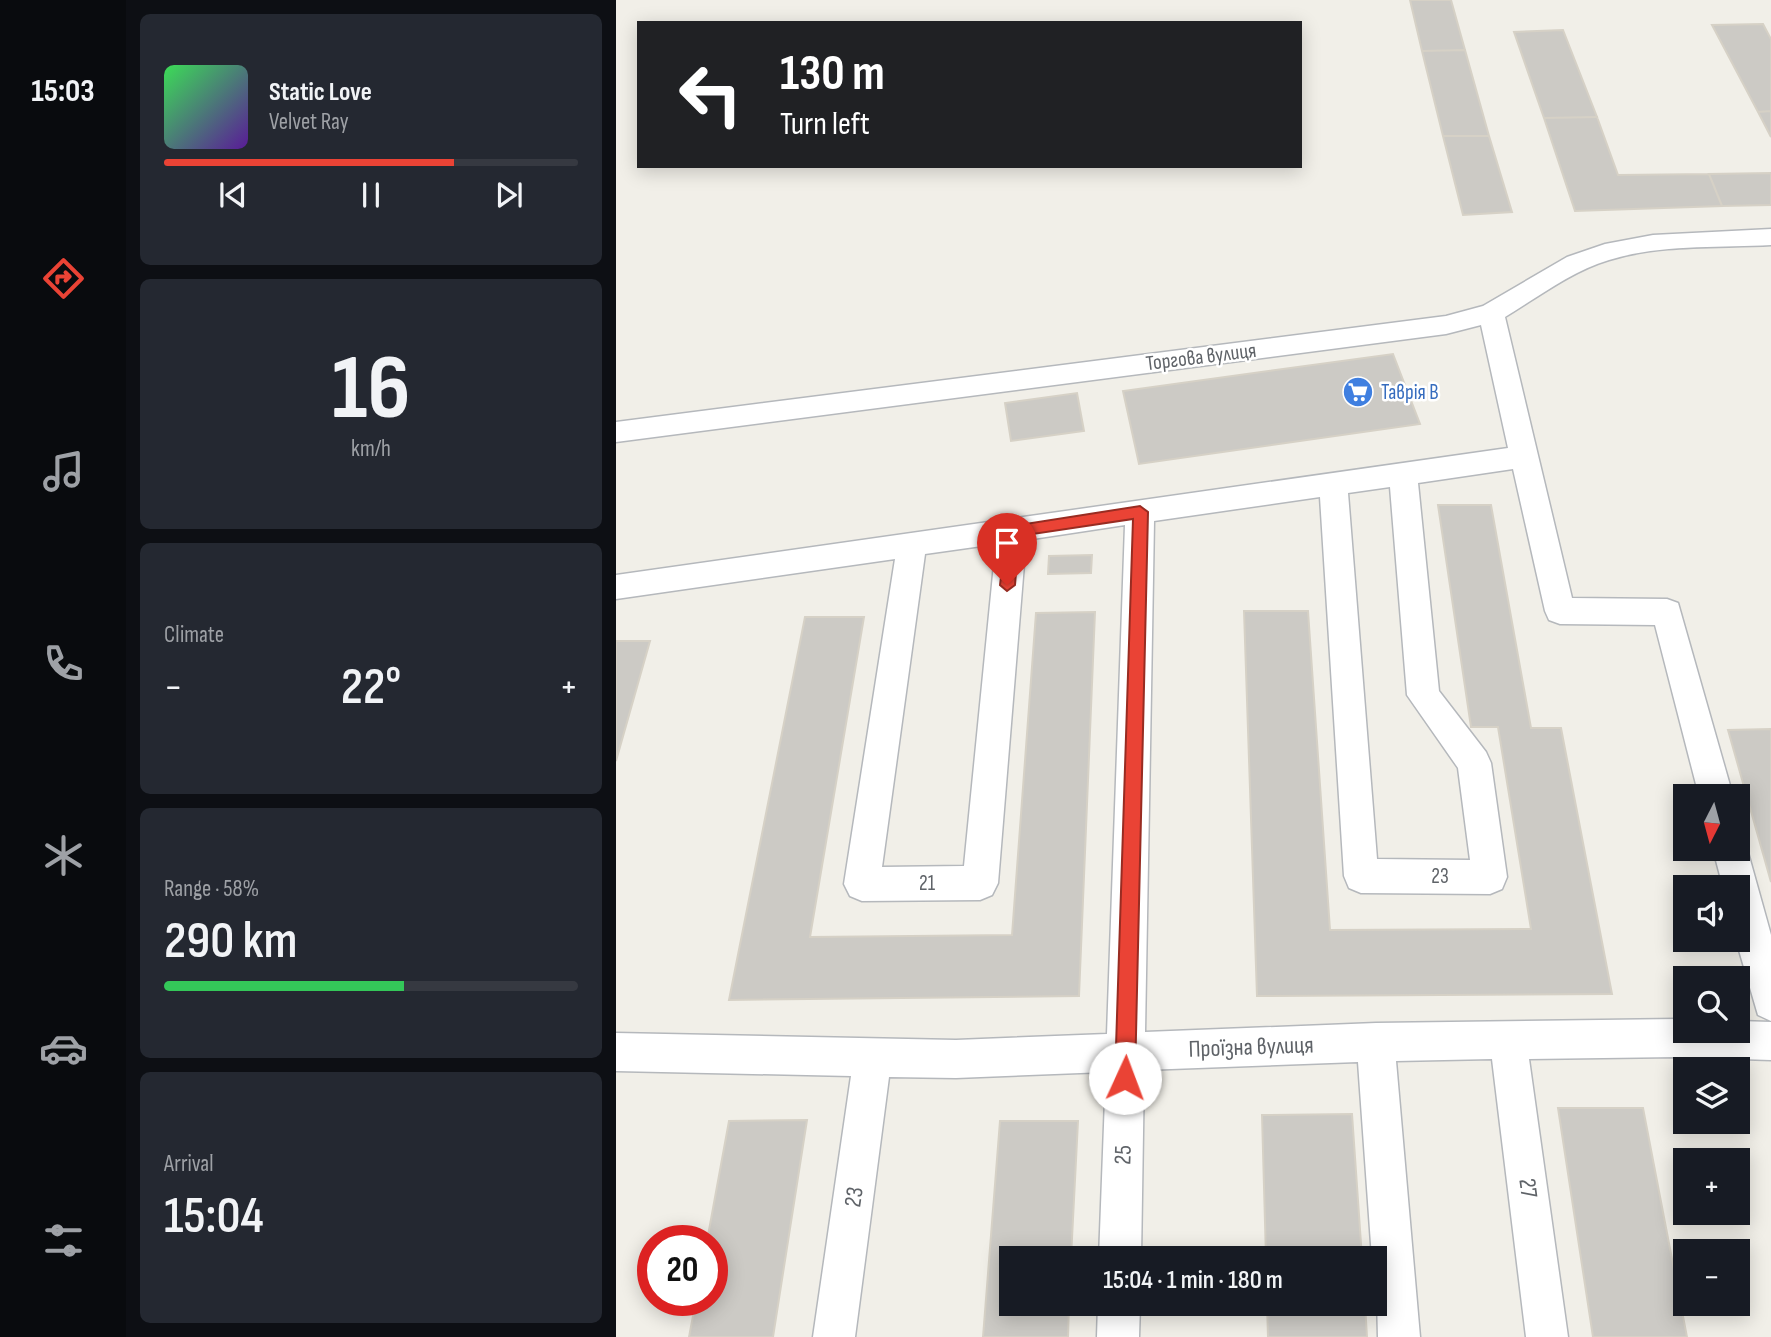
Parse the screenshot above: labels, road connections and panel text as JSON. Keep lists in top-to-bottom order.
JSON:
{
  "streets": {
    "street": [
      "Торгова вулиця",
      "23",
      "21",
      "Проїзна вулиця",
      "25",
      "27"
    ]
  },
  "crossings": [
    ["23", "Проїзна вулиця"],
    ["Проїзна вулиця", "25"],
    ["Проїзна вулиця", "27"]
  ],
  "places": {
    "supermarket": ["Таврія В"]
  },
  "north": "bottom",
  "page": {
    "tabs": "15:03",
    "turn": ["130 m", "Turn left"],
    "song": ["Static Love", "Velvet Ray"],
    "tile": [
      ["16", "km/h"],
      "Climate",
      ["Range · 58%", "290 km"],
      ["Arrival", "15:04"]
    ],
    "heat": ["−", "22°", "+"],
    "map_buttons": ["+", "−"],
    "limit": "20",
    "trip": "15:04 · 1 min · 180 m"
  }
}
